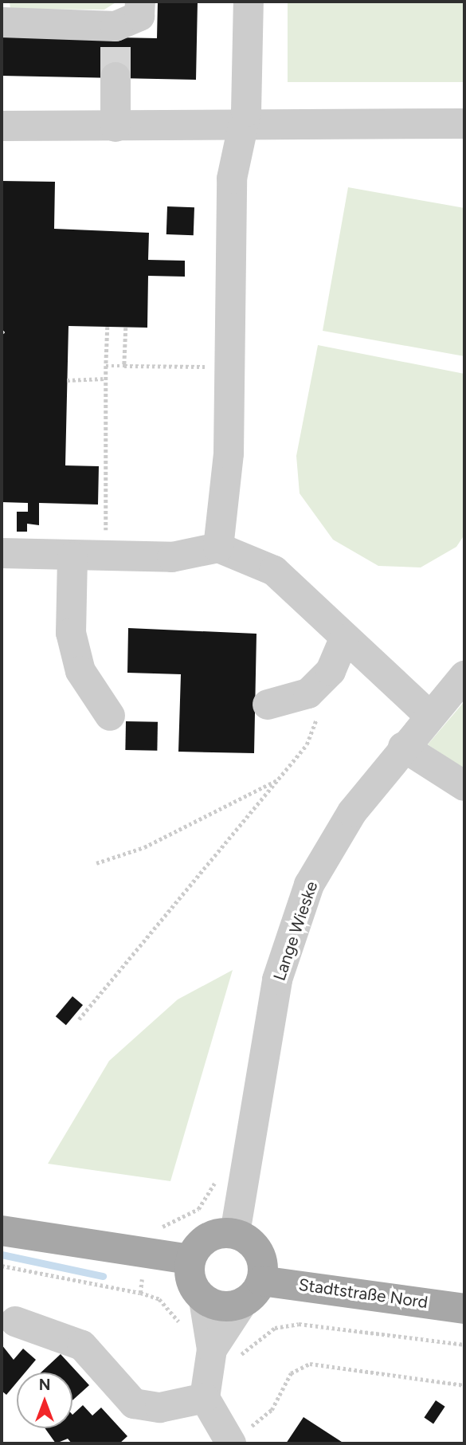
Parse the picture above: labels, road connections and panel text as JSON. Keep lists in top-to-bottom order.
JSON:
{
  "streets": {
    "main road": ["Stadtstraße Nord"],
    "street": ["Lange Wieske"]
  },
  "crossings": [
    ["Lange Wieske", "Stadtstraße Nord"]
  ],
  "north": "top"
}
